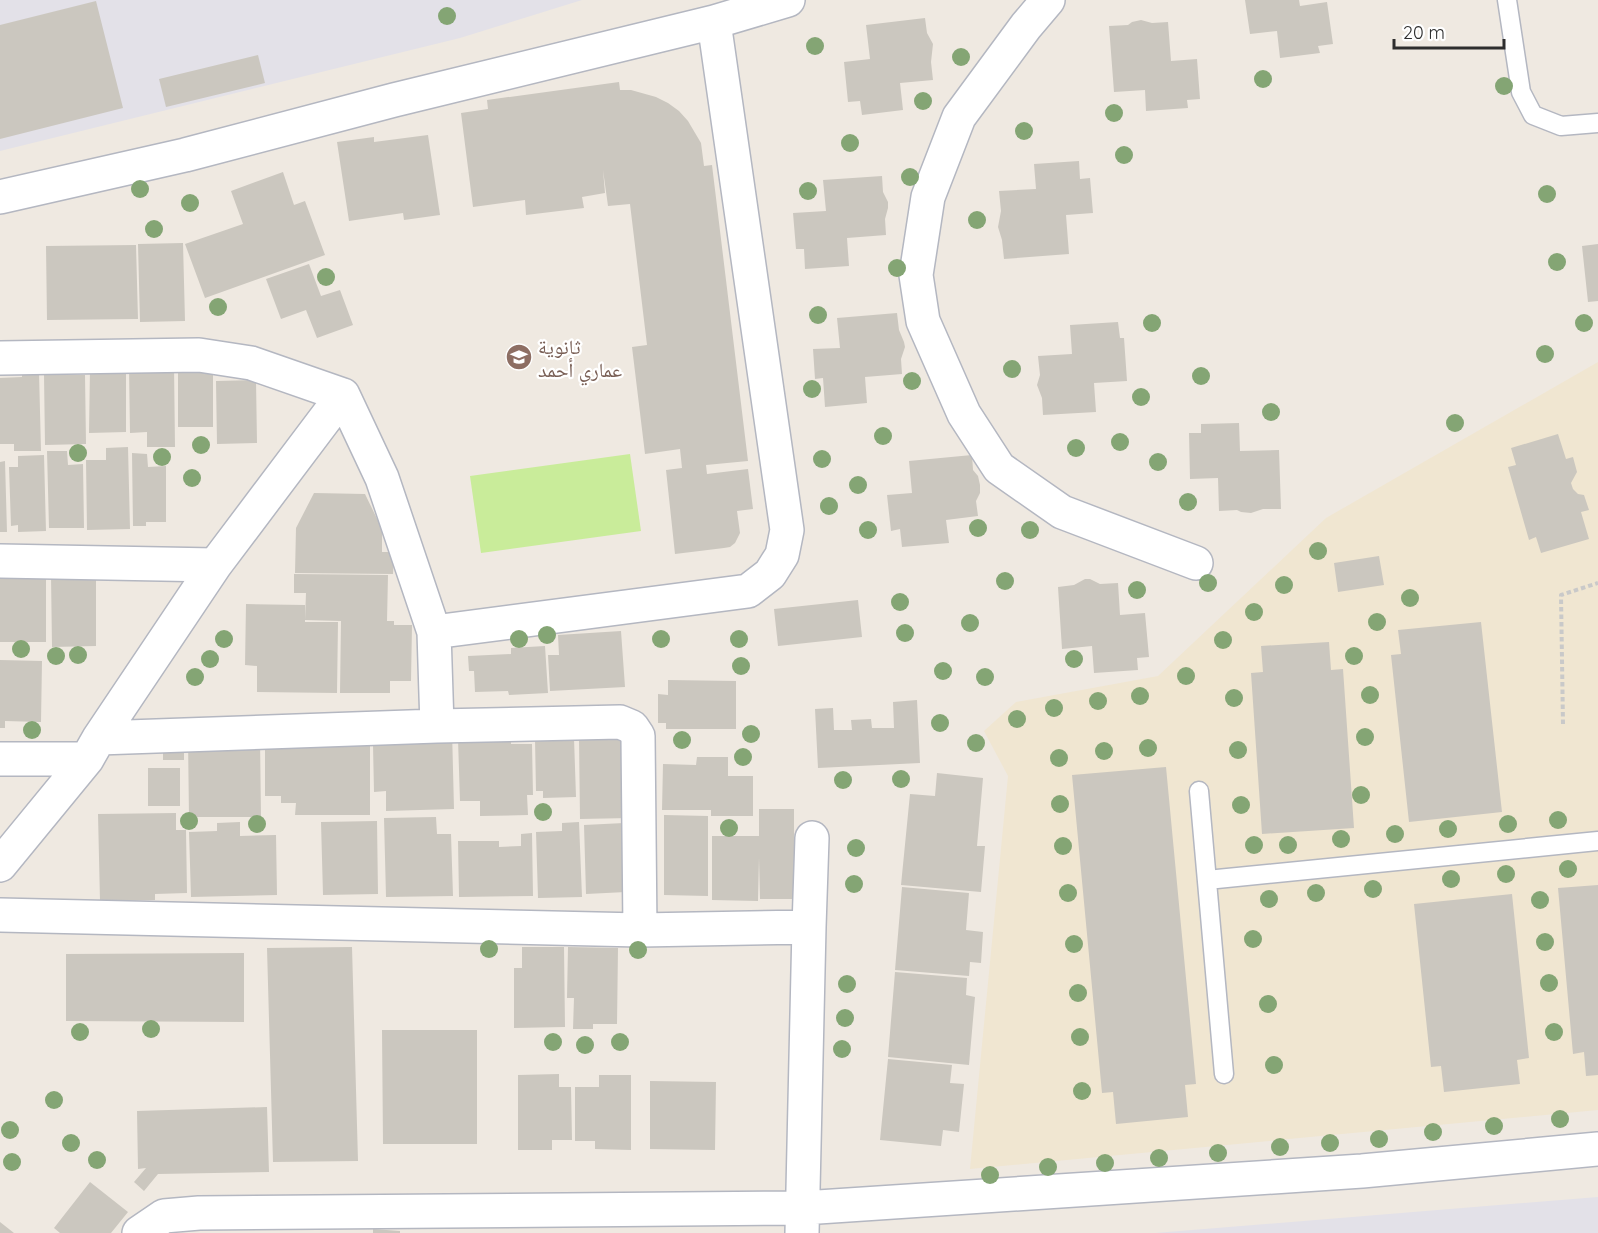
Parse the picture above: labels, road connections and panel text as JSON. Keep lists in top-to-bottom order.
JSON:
{
  "places": {
    "school or university": ["ثانوية عماري أحمد"]
  },
  "scale_bar": "20 m"
}
